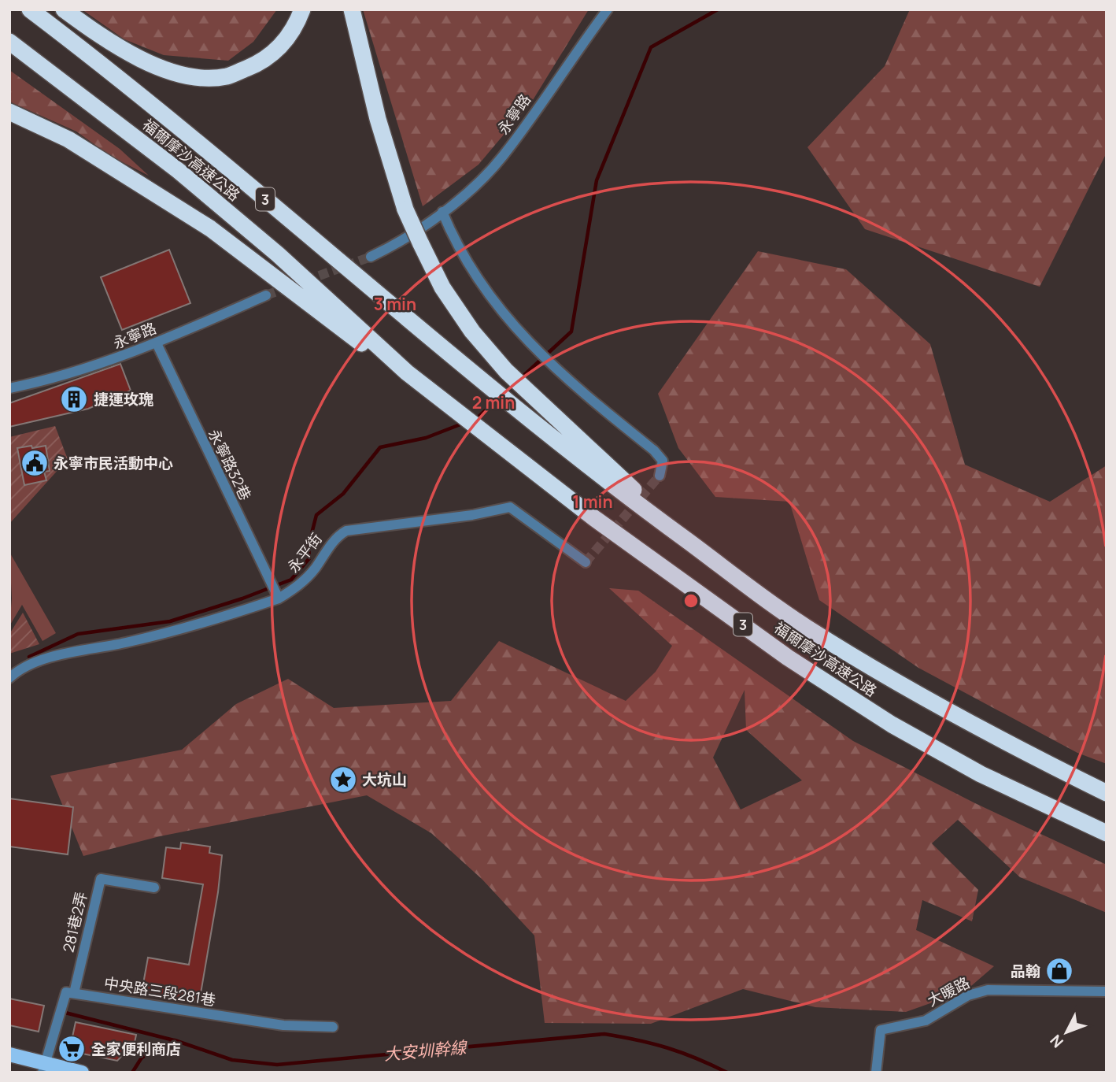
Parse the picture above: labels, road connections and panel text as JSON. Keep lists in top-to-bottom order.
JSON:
{
  "streets": {
    "highway": ["福爾摩沙高速公路", "3"],
    "street": [
      "永寧路",
      "永寧路32巷",
      "永平街",
      "281巷2弄",
      "中央路三段281巷",
      "大暖路"
    ]
  },
  "crossings": [
    ["永寧路", "永寧路32巷"],
    ["永寧路32巷", "永平街"],
    ["281巷2弄", "中央路三段281巷"]
  ],
  "water": ["大安圳幹線"],
  "places": {
    "building": ["捷運玫瑰"],
    "public building": ["永寧市民活動中心"],
    "place": ["大坑山"],
    "shop": ["品翰"],
    "supermarket": ["全家便利商店"]
  },
  "north": "bottom left",
  "rings": ["3 min", "2 min", "1 min"]
}
